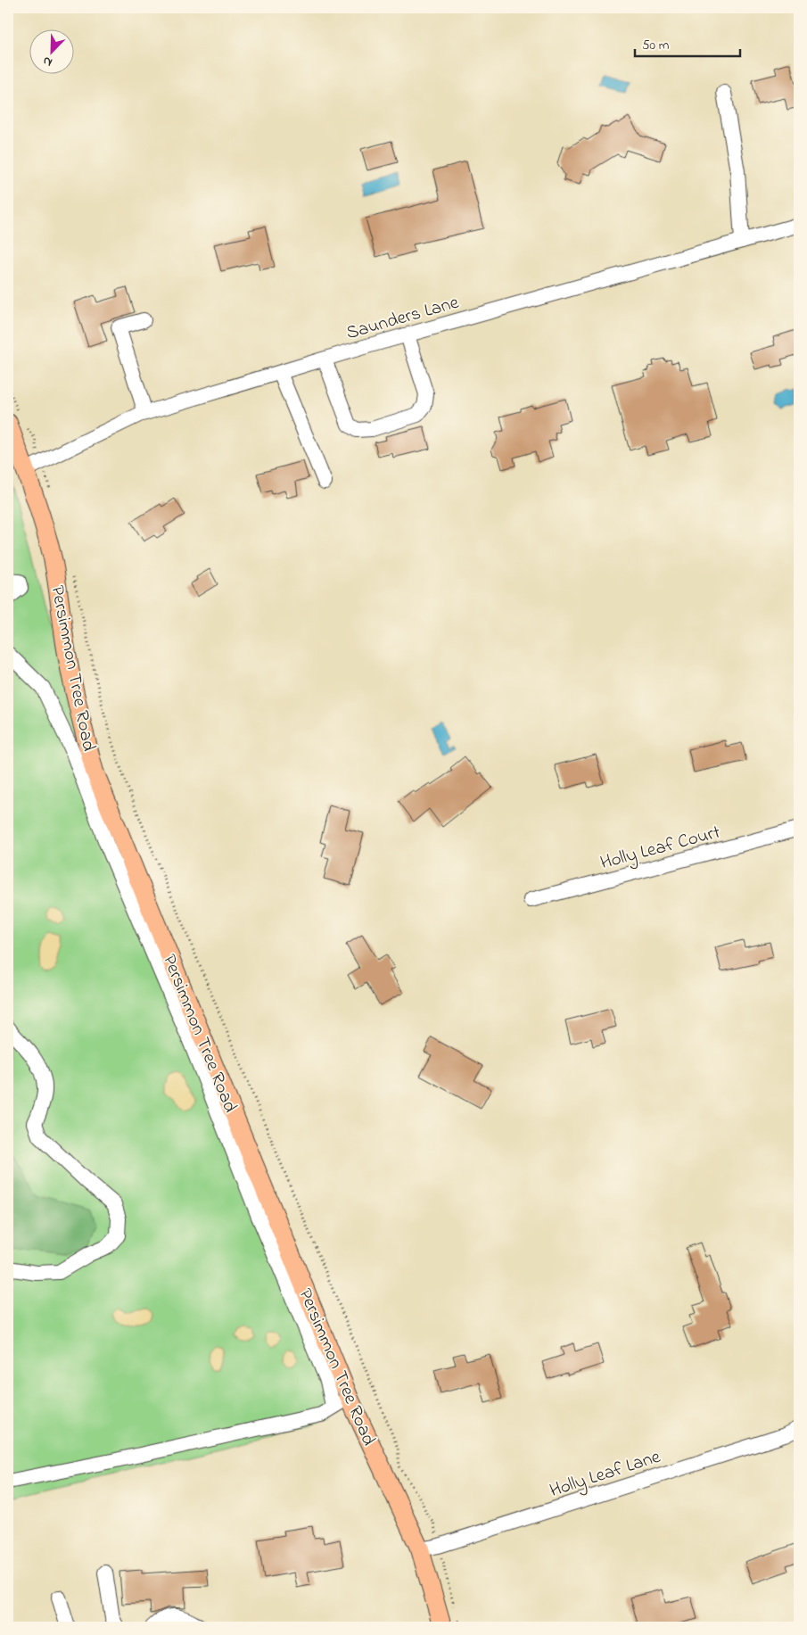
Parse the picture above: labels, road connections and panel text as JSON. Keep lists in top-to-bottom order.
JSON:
{
  "streets": {
    "main road": ["Persimmon Tree Road"],
    "street": ["Saunders Lane", "Holly Leaf Court", "Holly Leaf Lane"]
  },
  "crossings": [
    ["Saunders Lane", "Persimmon Tree Road"],
    ["Persimmon Tree Road", "Holly Leaf Lane"]
  ],
  "scale_bar": "50 m",
  "north": "bottom left"
}
